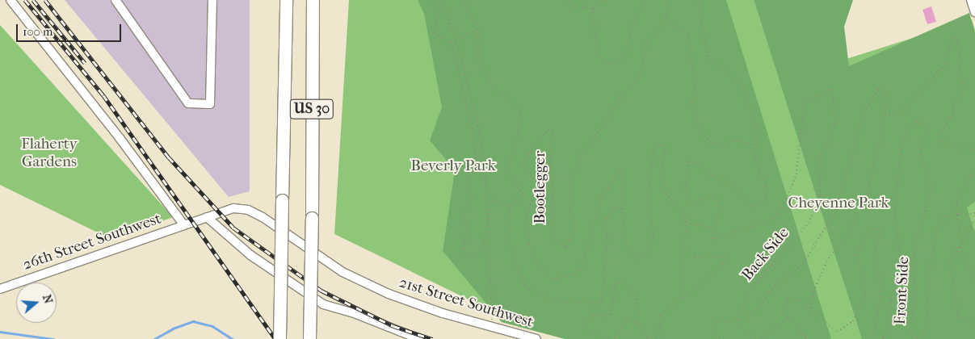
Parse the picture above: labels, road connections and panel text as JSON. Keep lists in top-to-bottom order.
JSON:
{
  "streets": {
    "highway": ["US 30"],
    "street": ["26th Street Southwest", "21st Street Southwest"],
    "path": ["Bootlegger", "Back Side", "Front Side"]
  },
  "crossings": [
    ["26th Street Southwest", "21st Street Southwest"]
  ],
  "parks": ["Flaherty Gardens", "Beverly Park", "Cheyenne Park"],
  "scale_bar": "100 m",
  "north": "right"
}
